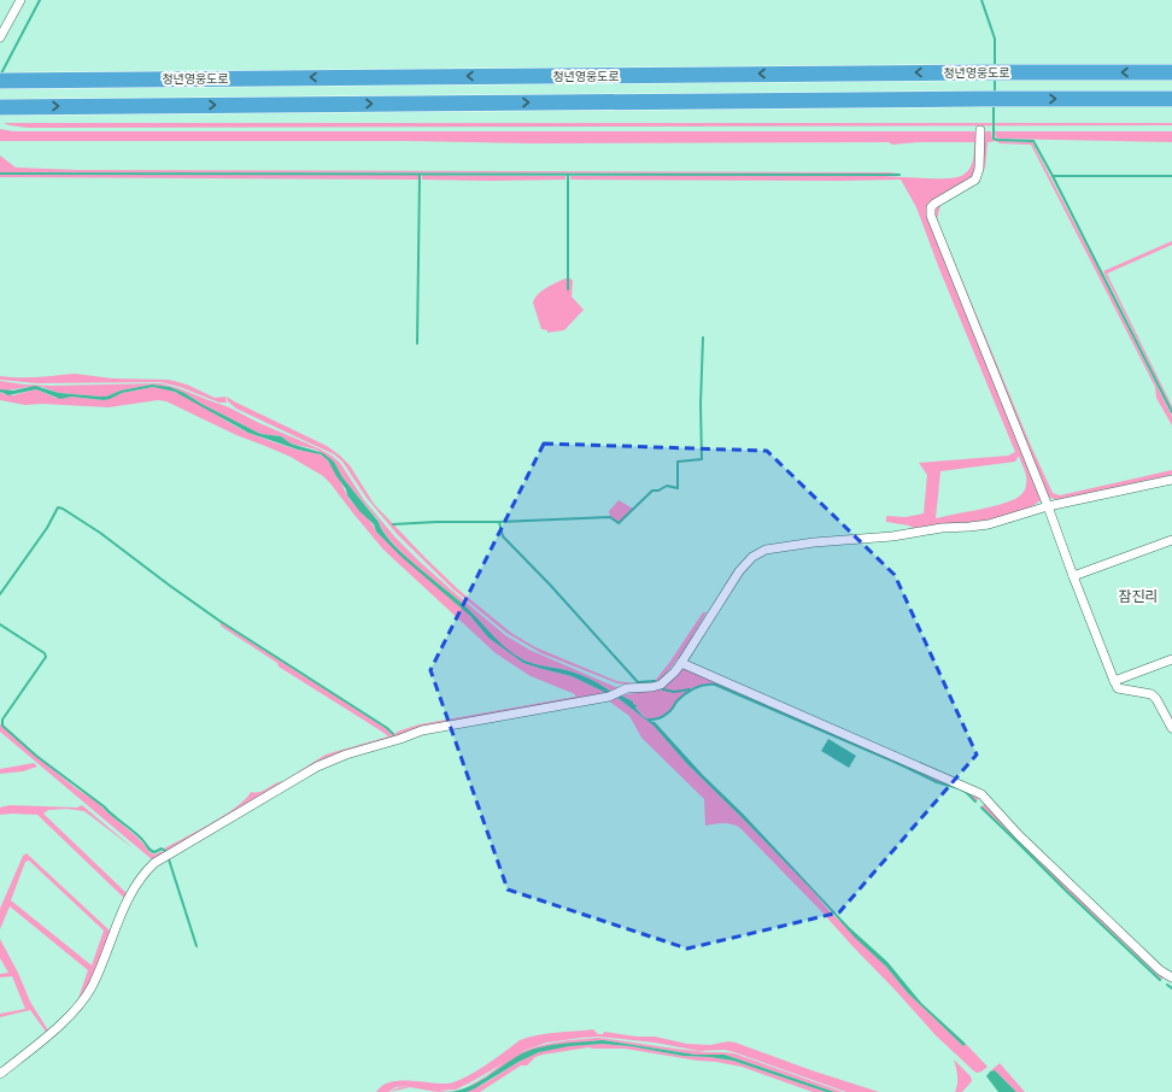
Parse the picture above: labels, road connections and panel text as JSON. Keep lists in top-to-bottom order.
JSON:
{
  "streets": {
    "highway": ["청년영웅도로"]
  },
  "districts": ["잠진리"]
}
